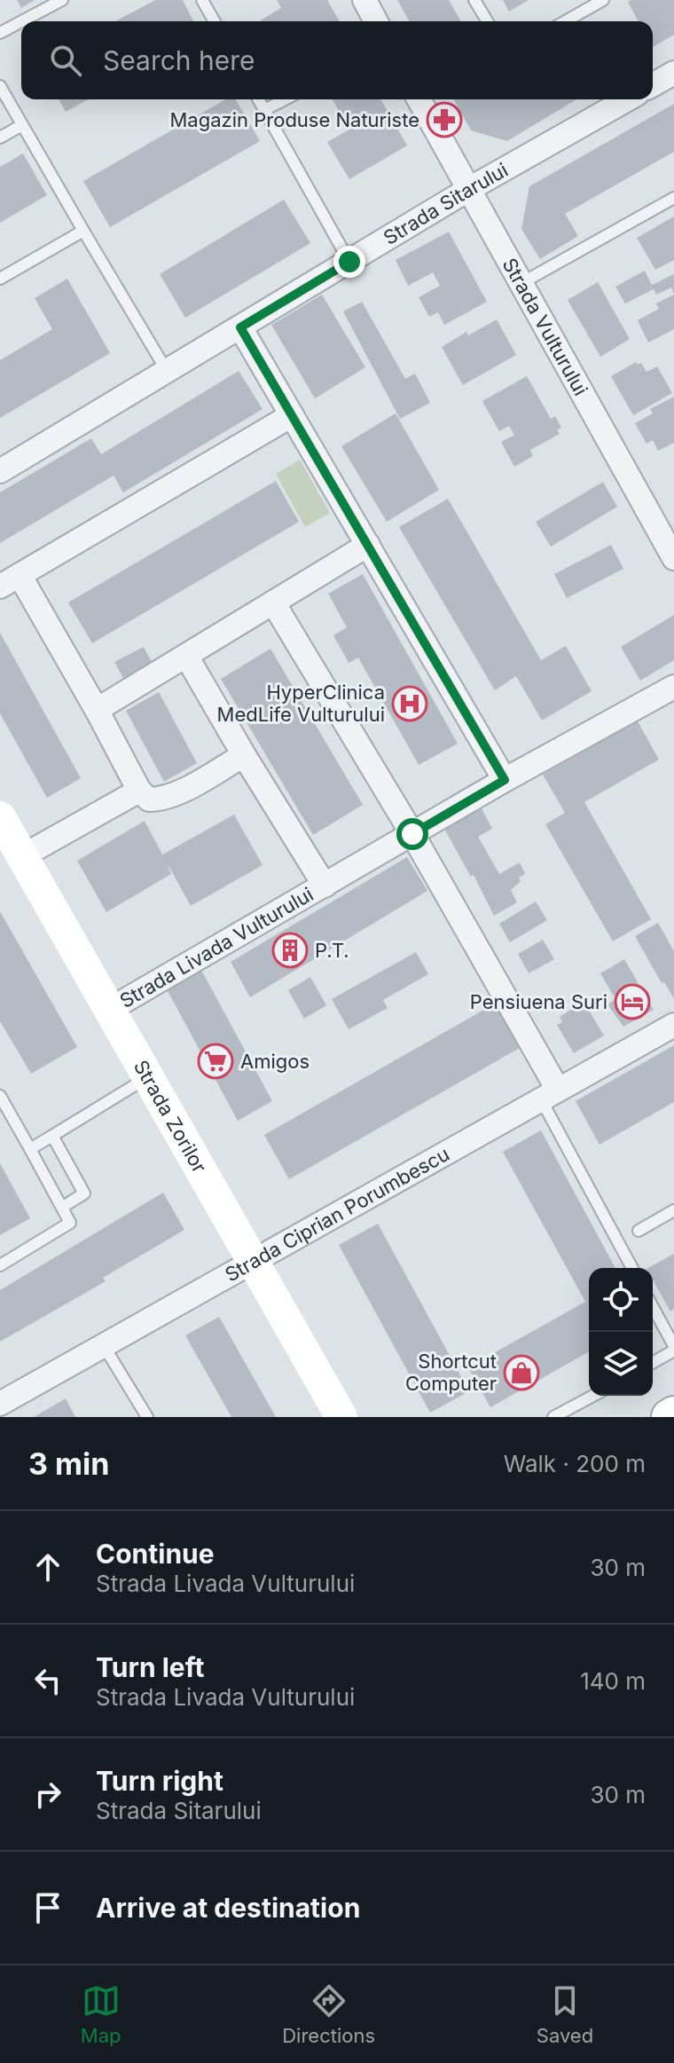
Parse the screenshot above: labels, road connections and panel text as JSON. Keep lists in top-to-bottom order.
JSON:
{
  "streets": {
    "street": [
      "Strada Sitarului",
      "Strada Vulturului",
      "Strada Livada Vulturului",
      "Strada Zorilor",
      "Strada Ciprian Porumbescu"
    ]
  },
  "crossings": [
    ["Strada Sitarului", "Strada Vulturului"],
    ["Strada Livada Vulturului", "Strada Zorilor"],
    ["Strada Zorilor", "Strada Ciprian Porumbescu"]
  ],
  "places": {
    "pharmacy": ["Magazin Produse Naturiste"],
    "hospital": ["HyperClinica MedLife Vulturului"],
    "building": ["P.T."],
    "hotel": ["Pensiuena Suri"],
    "supermarket": ["Amigos"],
    "shop": ["Shortcut Computer"]
  },
  "page": {
    "search": "Search here",
    "heading": ["3 min", "Walk · 200 m"],
    "list": [
      ["Continue", "Strada Livada Vulturului", "30 m"],
      ["Turn left", "Strada Livada Vulturului", "140 m"],
      ["Turn right", "Strada Sitarului", "30 m"],
      "Arrive at destination"
    ],
    "nav": ["Map", "Directions", "Saved"]
  }
}
